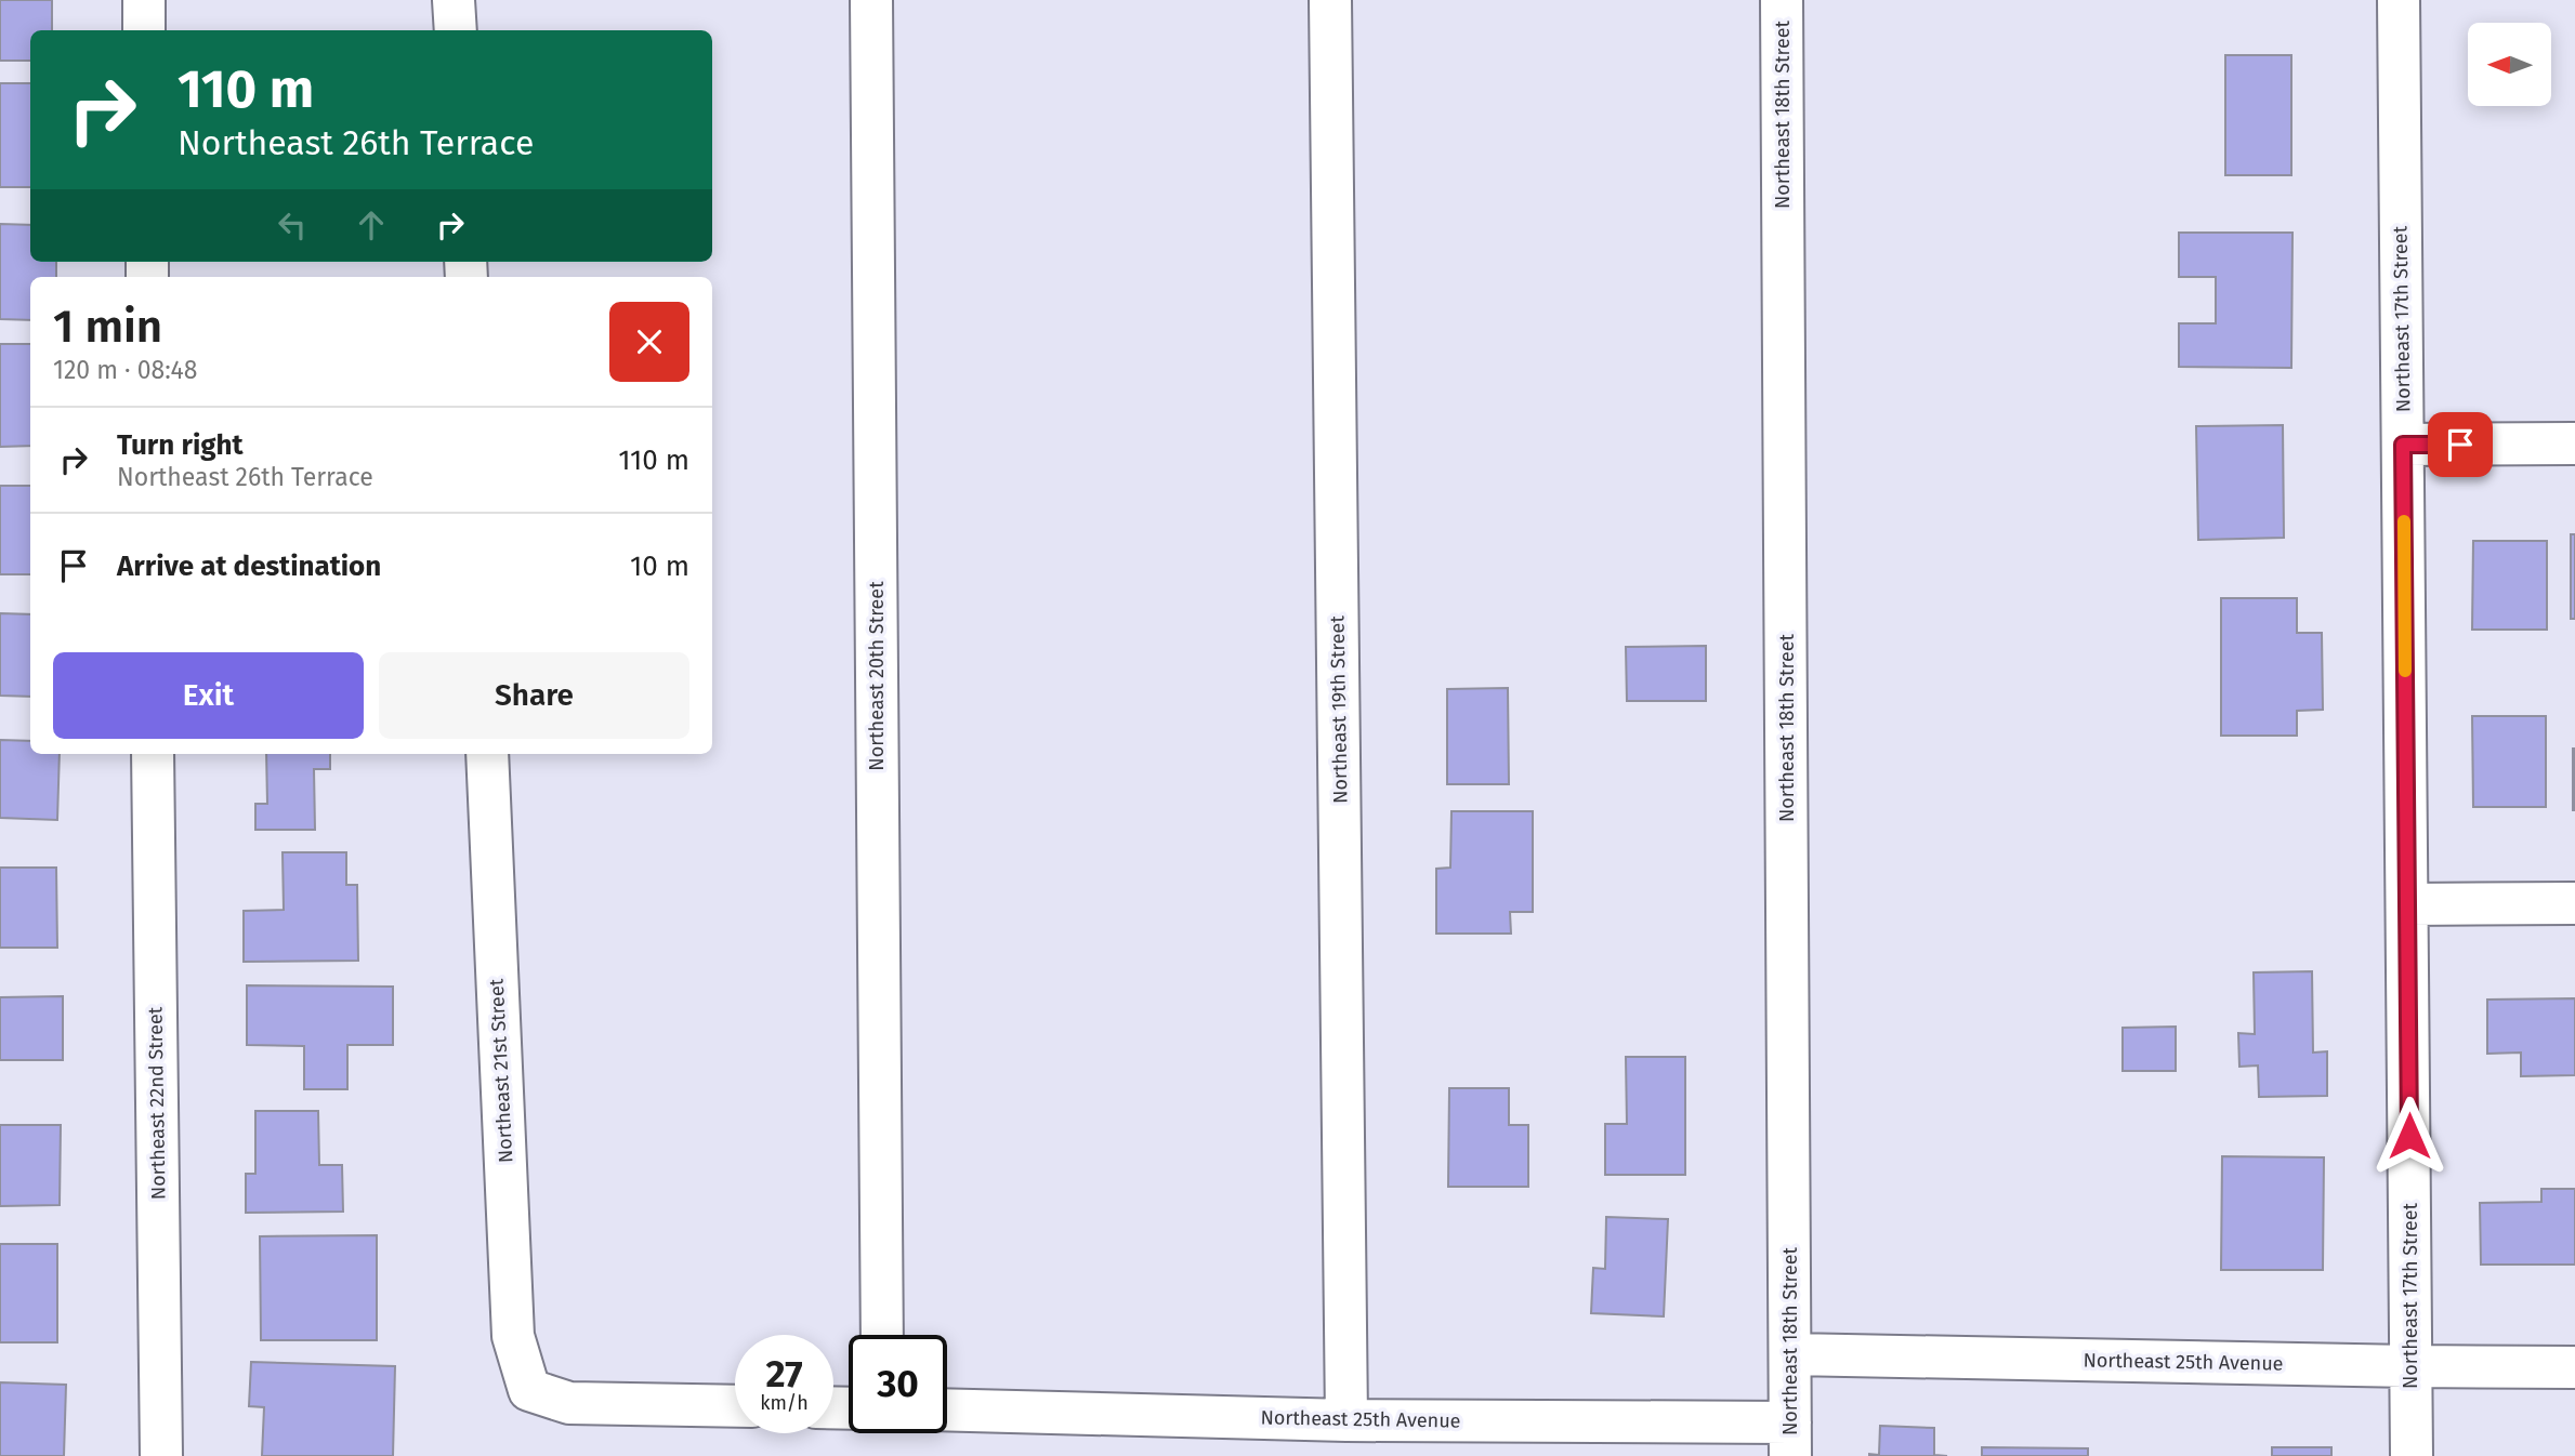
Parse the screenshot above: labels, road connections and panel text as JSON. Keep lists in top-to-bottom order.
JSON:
{
  "streets": {
    "street": [
      "Northeast 18th Street",
      "Northeast 17th Street",
      "Northeast 20th Street",
      "Northeast 19th Street",
      "Northeast 21st Street",
      "Northeast 22nd Street",
      "Northeast 25th Avenue"
    ]
  },
  "crossings": [
    ["Northeast 18th Street", "Northeast 25th Avenue"],
    ["Northeast 17th Street", "Northeast 25th Avenue"],
    ["Northeast 19th Street", "Northeast 25th Avenue"]
  ],
  "north": "left",
  "page": {
    "turn": ["110 m", "Northeast 26th Terrace"],
    "heading": ["1 min", "120 m · 08:48"],
    "list": [
      {
        "name": "Turn right",
        "note": "Northeast 26th Terrace",
        "value": "110 m"
      },
      {
        "name": "Arrive at destination",
        "value": "10 m"
      }
    ],
    "buttons": ["Exit", "Share"],
    "speed": "27 km/h",
    "limit": "30"
  }
}
